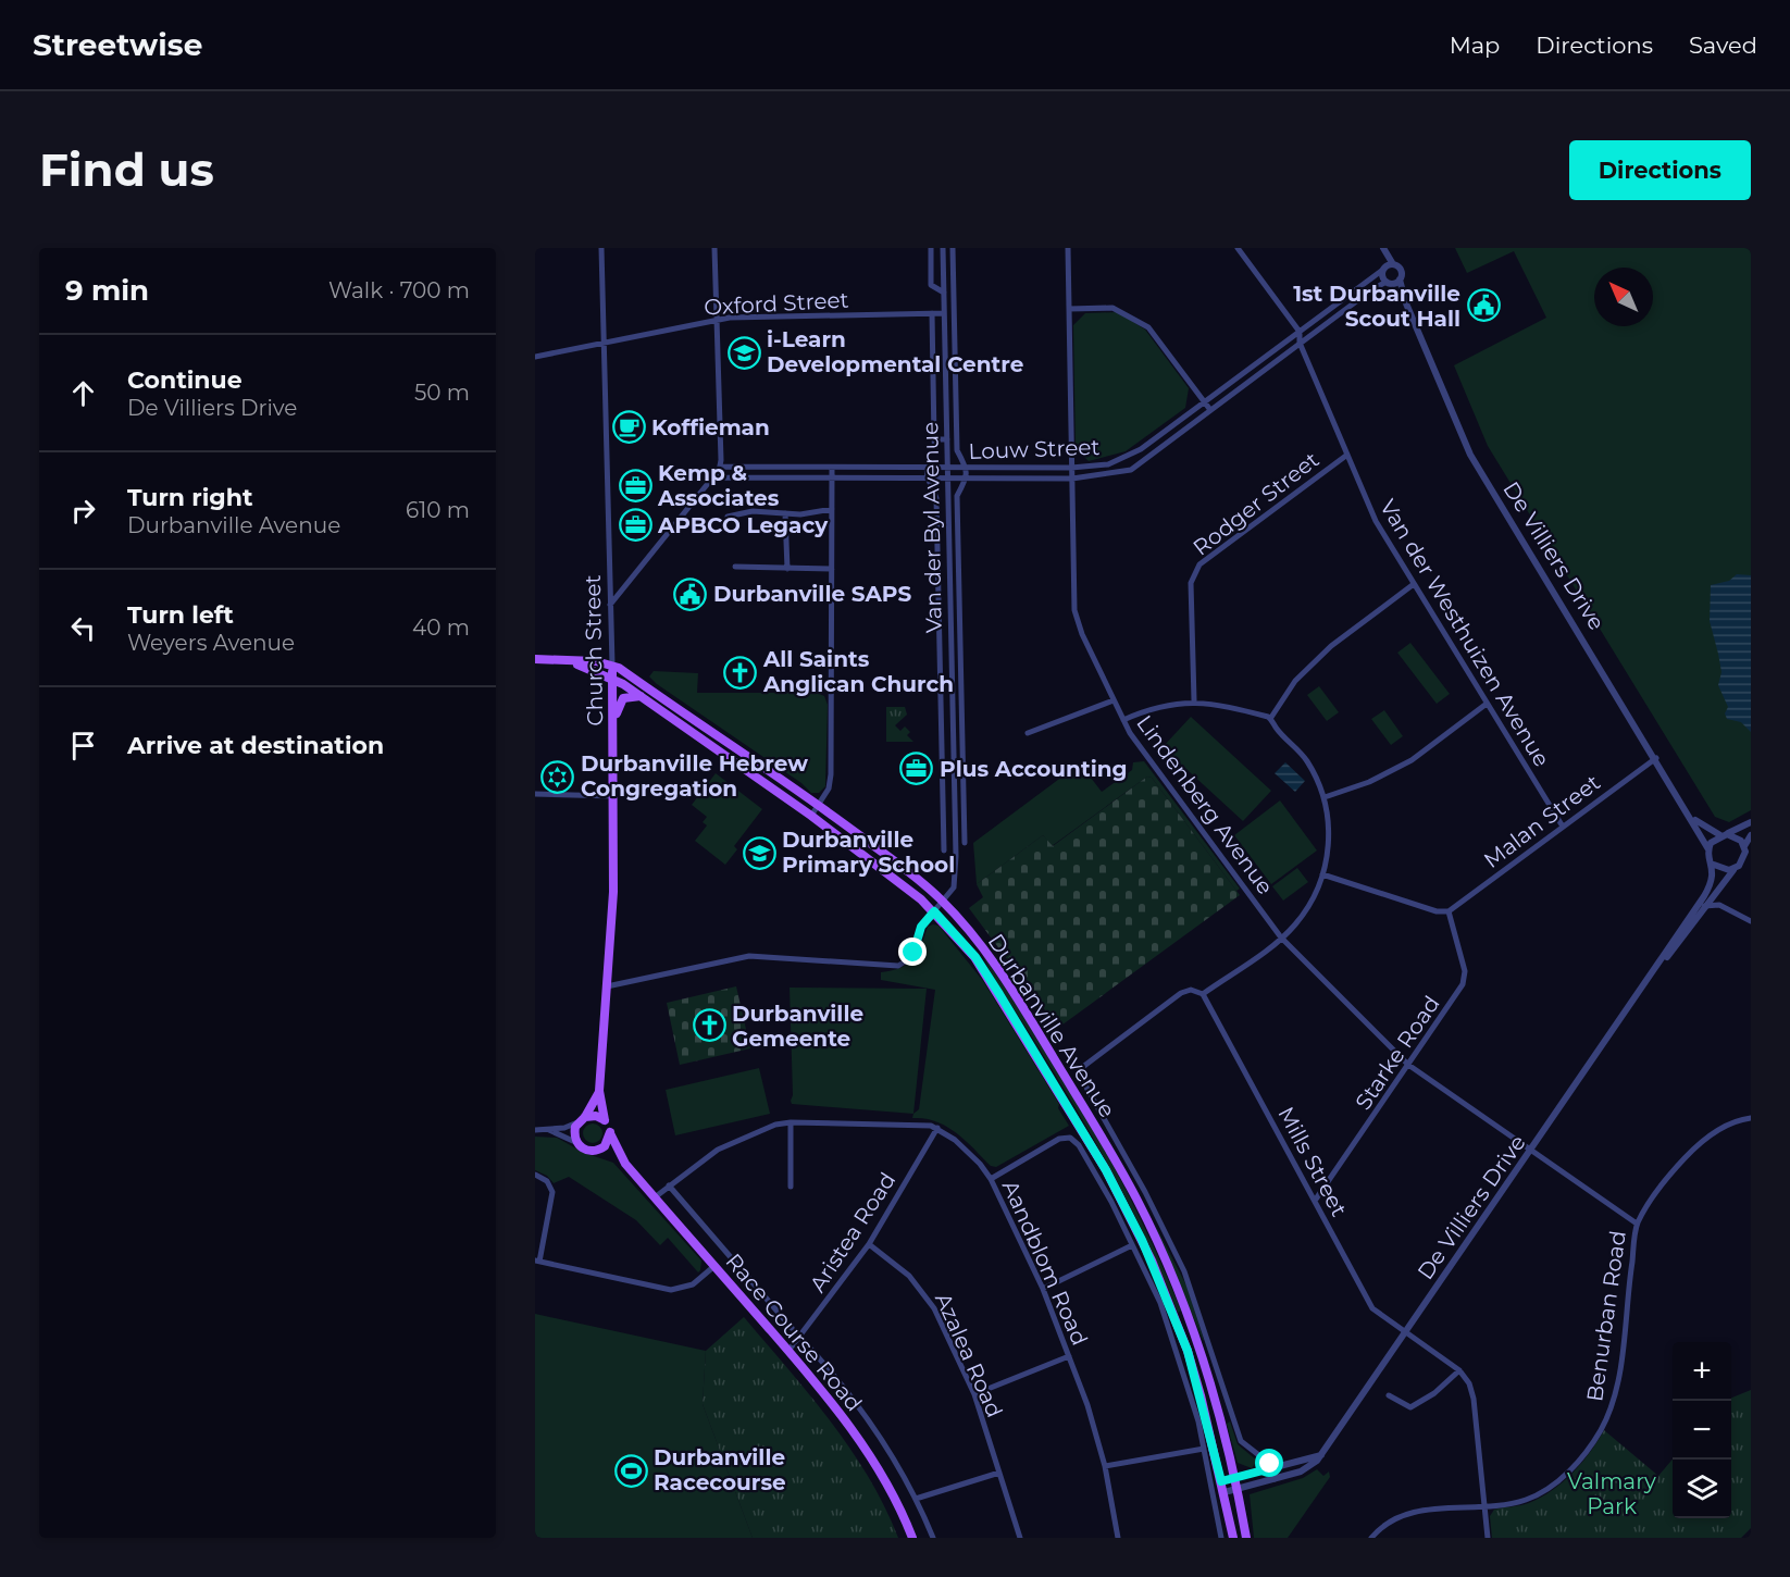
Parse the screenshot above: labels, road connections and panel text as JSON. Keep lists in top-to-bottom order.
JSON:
{
  "streets": {
    "main road": ["Church Street", "Durbanville Avenue", "Race Course Road"],
    "street": [
      "Oxford Street",
      "Louw Street",
      "Rodger Street",
      "Van der Byl Avenue",
      "De Villiers Drive",
      "Van der Westhuizen Avenue",
      "Lindenberg Avenue",
      "Malan Street",
      "Starke Road",
      "Mills Street",
      "Aristea Road",
      "Aandblom Road",
      "Benurban Road",
      "Azalea Road"
    ]
  },
  "crossings": [
    ["Oxford Street", "Van der Byl Avenue"],
    ["Oxford Street", "Church Street"],
    ["Louw Street", "Van der Byl Avenue"],
    ["Louw Street", "De Villiers Drive"],
    ["Louw Street", "Van der Westhuizen Avenue"],
    ["Louw Street", "Church Street"],
    ["Louw Street", "Lindenberg Avenue"],
    ["Rodger Street", "Van der Westhuizen Avenue"],
    ["Van der Byl Avenue", "Church Street"],
    ["Van der Byl Avenue", "Durbanville Avenue"],
    ["De Villiers Drive", "Lindenberg Avenue"],
    ["De Villiers Drive", "Malan Street"],
    ["De Villiers Drive", "Durbanville Avenue"],
    ["De Villiers Drive", "Mills Street"],
    ["De Villiers Drive", "Benurban Road"],
    ["Van der Westhuizen Avenue", "Malan Street"],
    ["Church Street", "Durbanville Avenue"],
    ["Church Street", "Race Course Road"],
    ["Lindenberg Avenue", "Starke Road"],
    ["Lindenberg Avenue", "Benurban Road"],
    ["Malan Street", "Starke Road"],
    ["Starke Road", "Mills Street"],
    ["Aristea Road", "Aandblom Road"],
    ["Aristea Road", "Race Course Road"],
    ["Aristea Road", "Azalea Road"]
  ],
  "parks": ["Valmary Park"],
  "places": {
    "public building": ["1st Durbanville Scout Hall", "Durbanville SAPS"],
    "school or university": ["i-Learn Developmental Centre", "Durbanville Primary School"],
    "cafe": ["Koffieman"],
    "office": ["Kemp & Associates", "APBCO Legacy", "Plus Accounting"],
    "church": ["All Saints Anglican Church", "Durbanville Gemeente"],
    "synagogue": ["Durbanville Hebrew Congregation"],
    "sports": ["Durbanville Racecourse"]
  },
  "north": "top left",
  "page": {
    "header": "Streetwise",
    "nav": ["Map", "Directions", "Saved"],
    "buttons": "Directions",
    "title": "Find us",
    "heading": ["9 min", "Walk · 700 m"],
    "list": [
      ["Continue", "De Villiers Drive", "50 m"],
      ["Turn right", "Durbanville Avenue", "610 m"],
      ["Turn left", "Weyers Avenue", "40 m"],
      "Arrive at destination"
    ],
    "map_buttons": ["+", "−"]
  }
}
